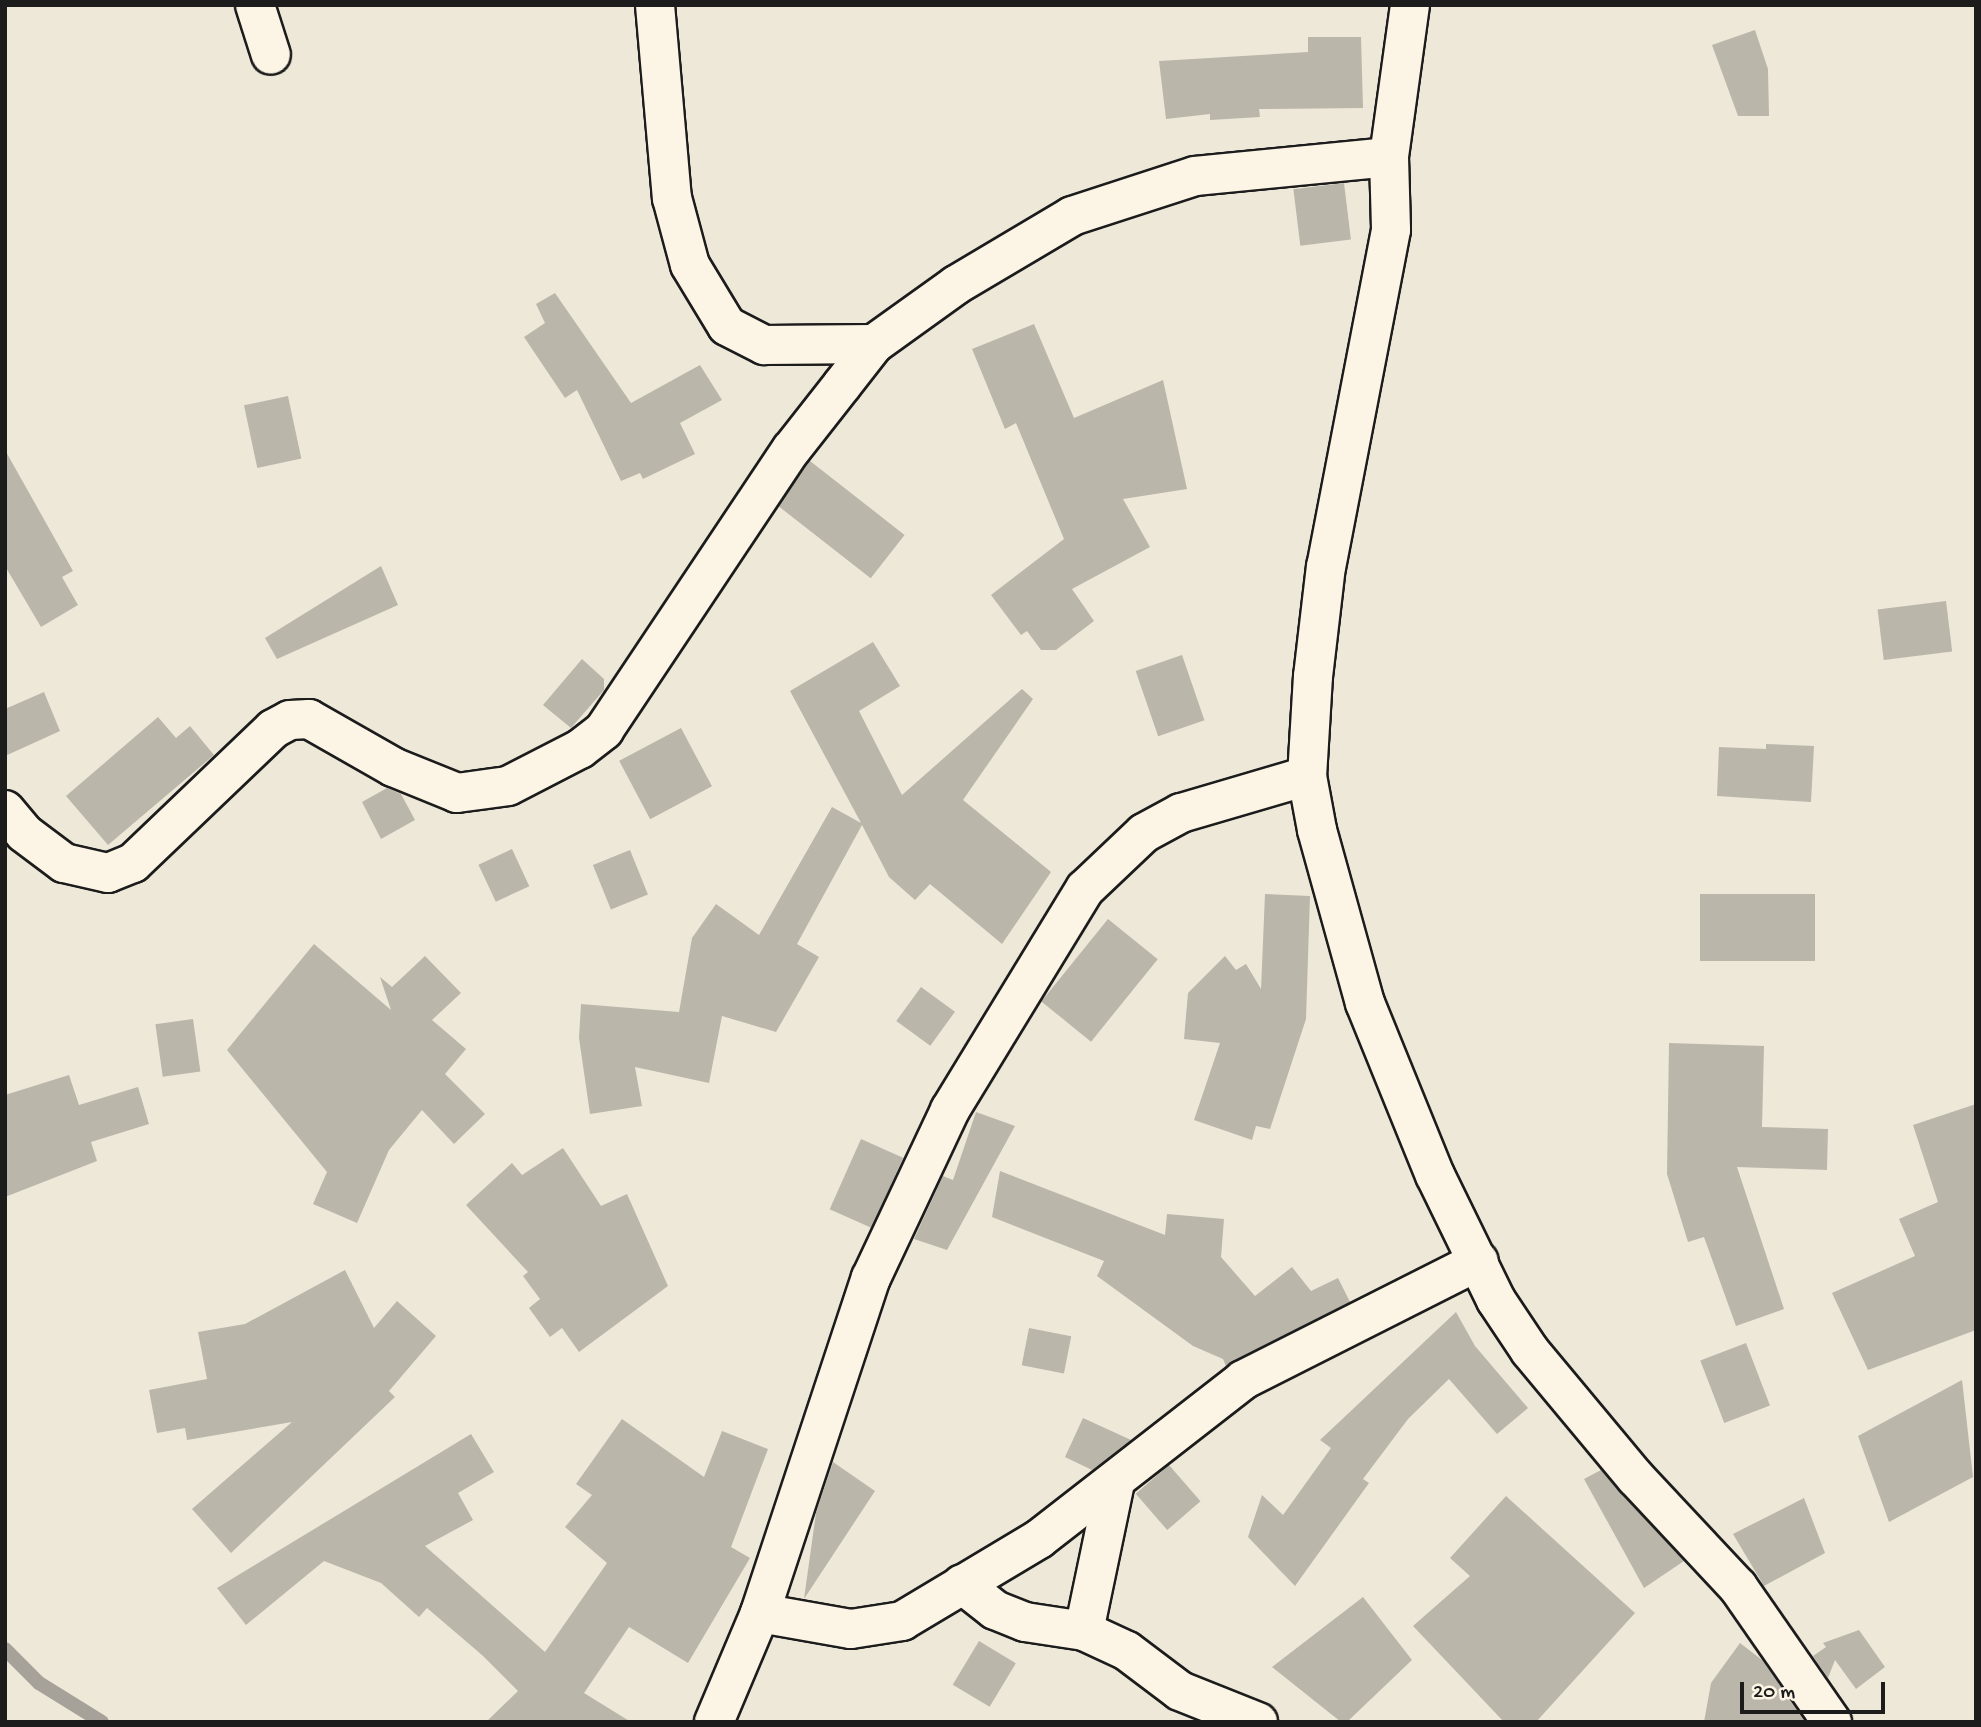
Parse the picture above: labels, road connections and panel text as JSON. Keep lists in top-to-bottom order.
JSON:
{
  "scale_bar": "20 m"
}
